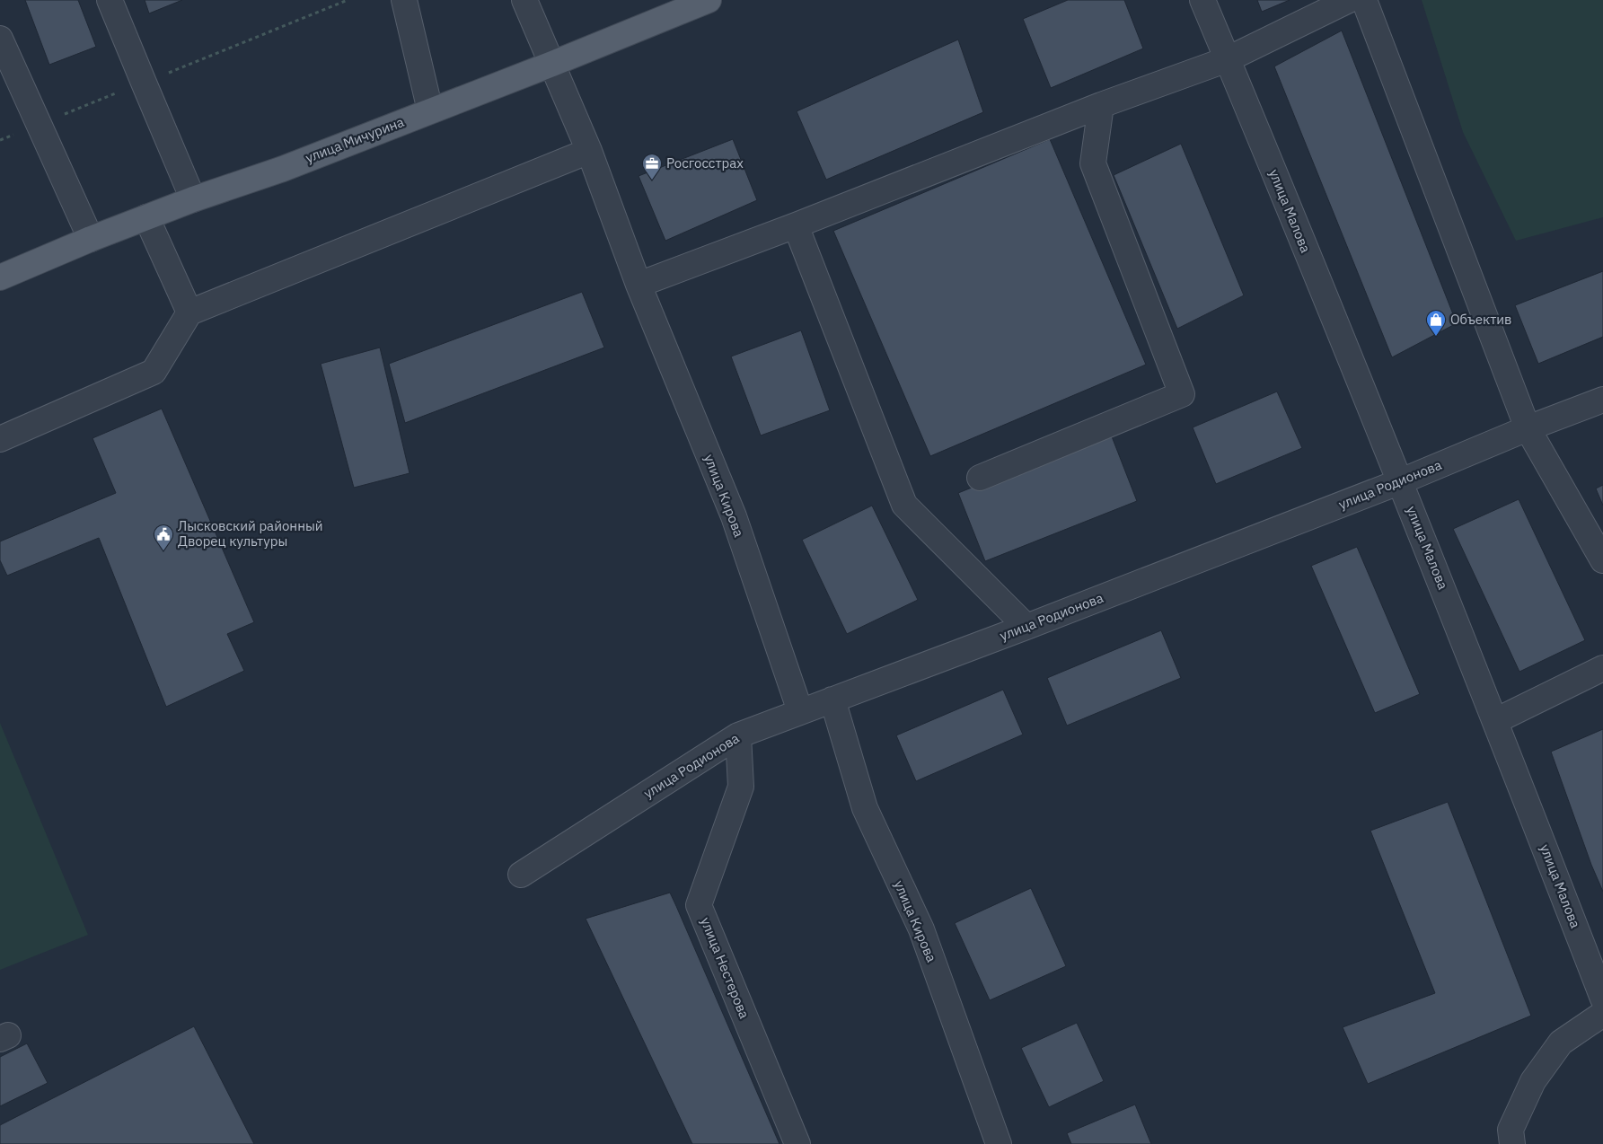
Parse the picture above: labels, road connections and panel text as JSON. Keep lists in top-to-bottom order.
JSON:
{
  "streets": {
    "main road": ["улица Мичурина"],
    "street": [
      "улица Малова",
      "улица Родионова",
      "улица Кирова",
      "улица Нестерова"
    ]
  },
  "crossings": [
    ["улица Мичурина", "улица Кирова"],
    ["улица Малова", "улица Родионова"],
    ["улица Родионова", "улица Кирова"],
    ["улица Родионова", "улица Нестерова"]
  ],
  "places": {
    "office": ["Росгосстрах"],
    "shop": ["Объектив"],
    "public building": ["Лысковский районный Дворец культуры"]
  }
}
